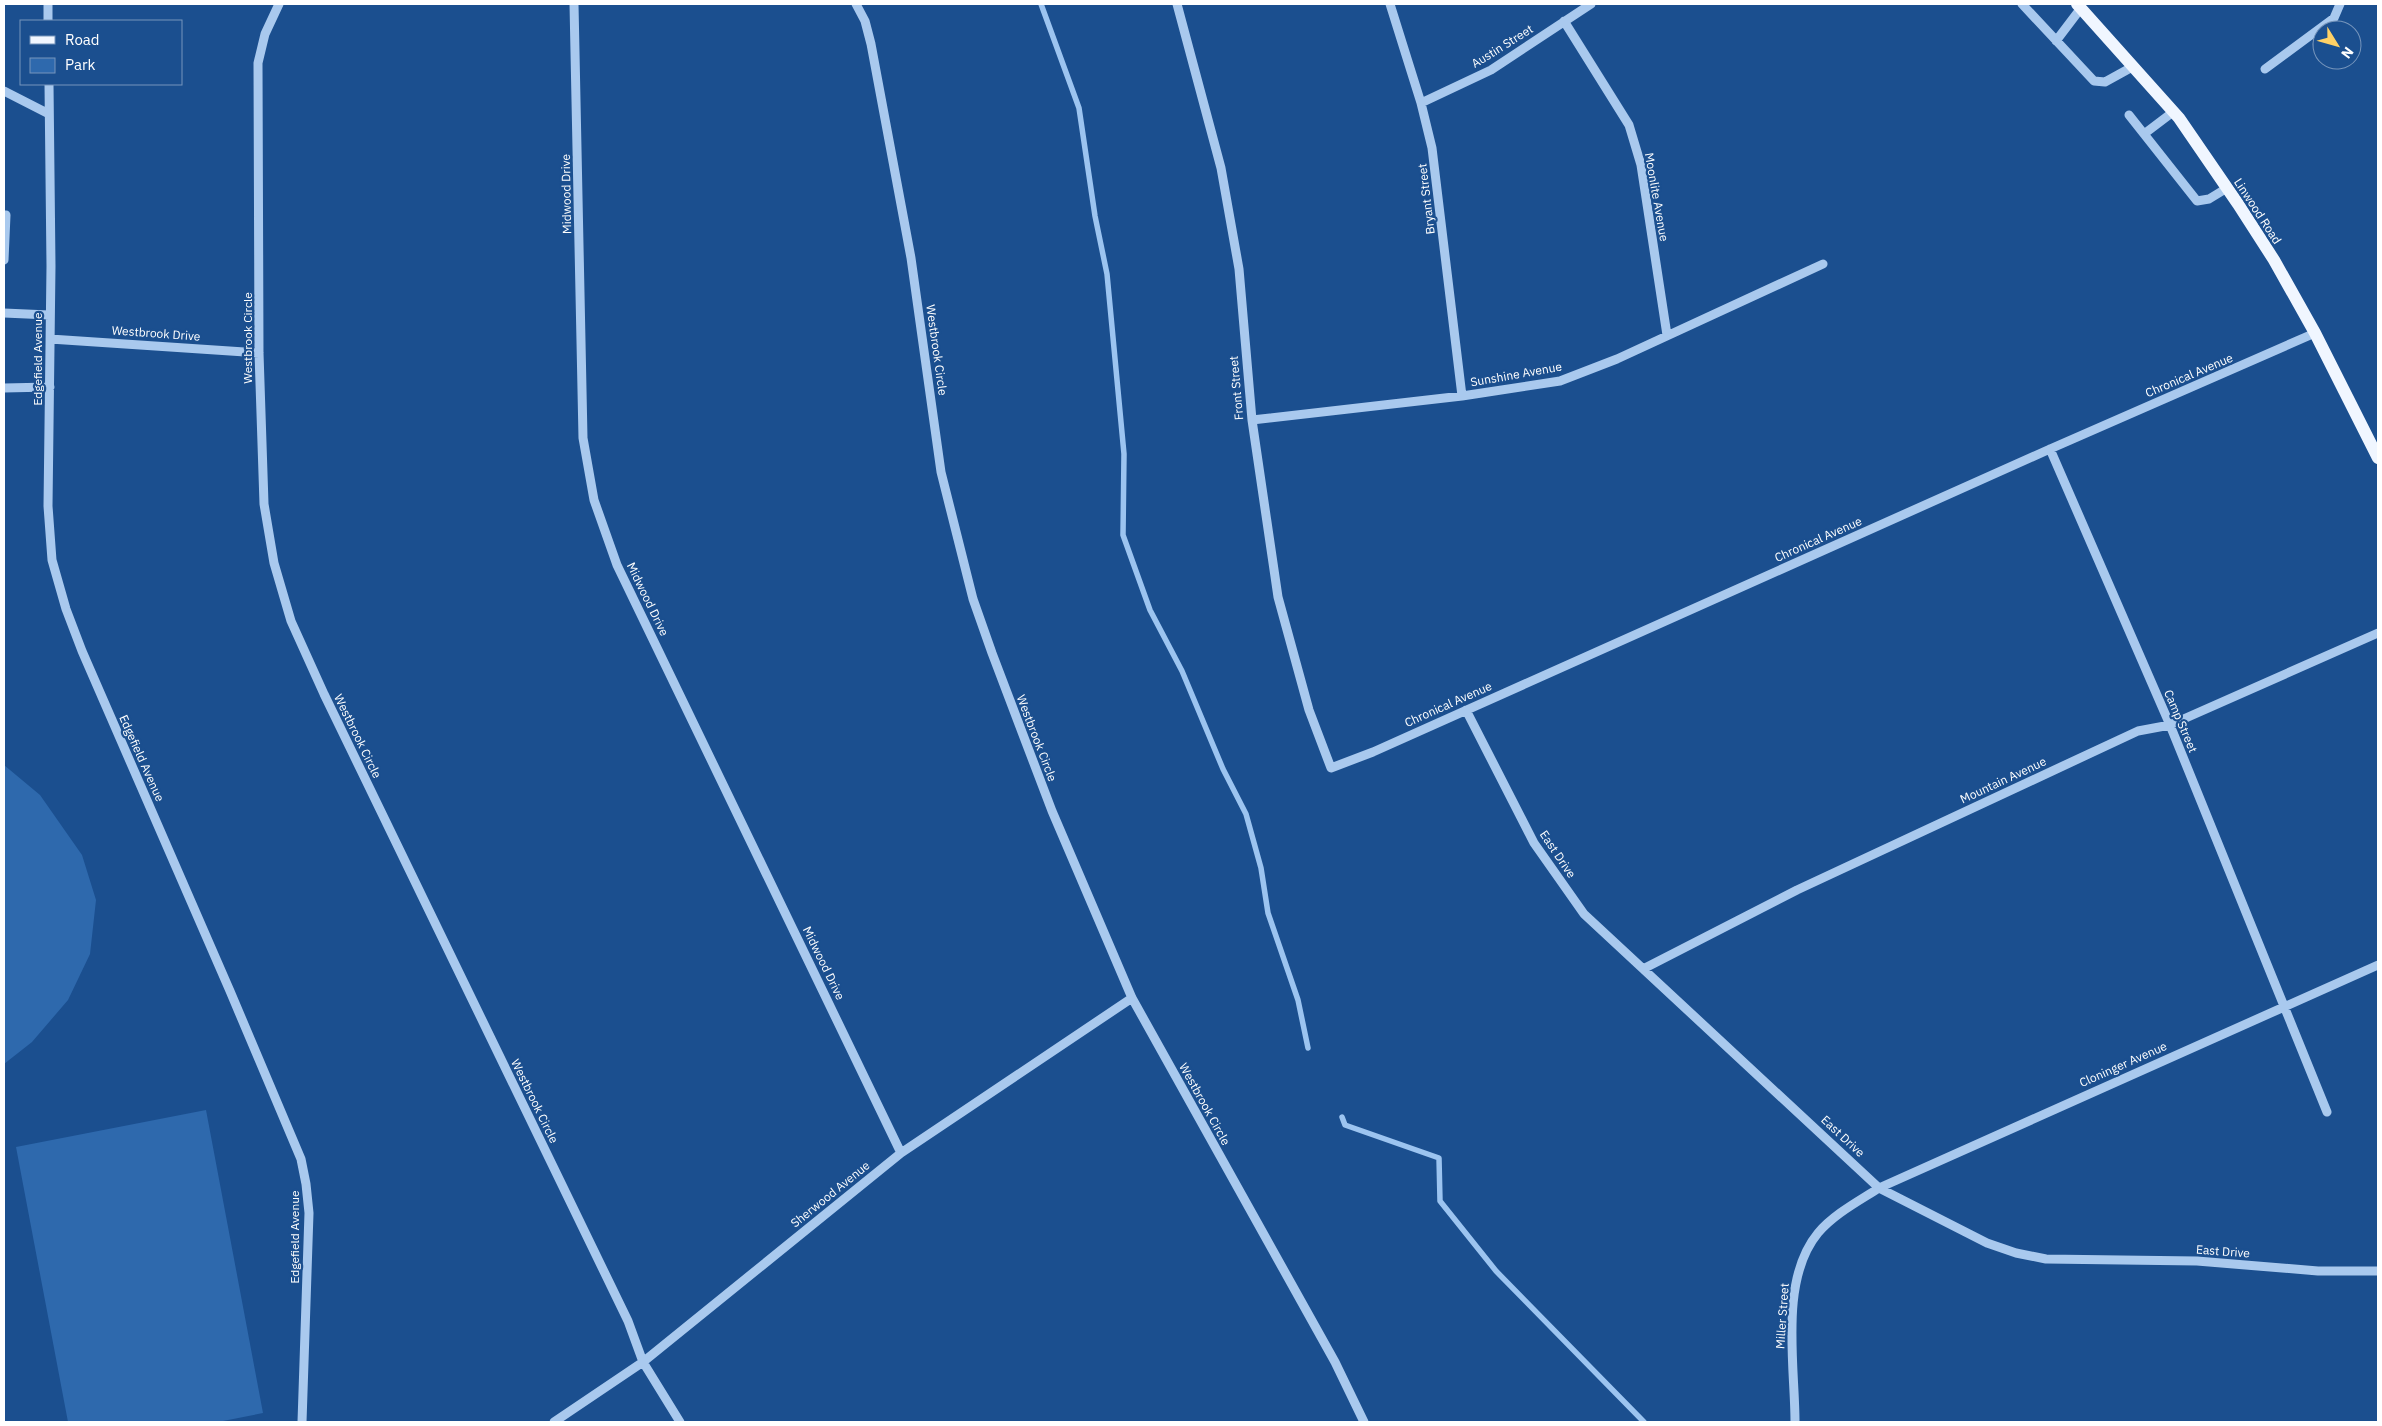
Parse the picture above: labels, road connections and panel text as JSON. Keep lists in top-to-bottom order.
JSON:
{
  "streets": {
    "main road": ["Linwood Road"],
    "street": [
      "Austin Street",
      "Midwood Drive",
      "Moonlite Avenue",
      "Bryant Street",
      "Westbrook Drive",
      "Westbrook Circle",
      "Edgefield Avenue",
      "Sunshine Avenue",
      "Chronical Avenue",
      "Front Street",
      "Camp Street",
      "Mountain Avenue",
      "East Drive",
      "Cloninger Avenue",
      "Sherwood Avenue",
      "Miller Street"
    ]
  },
  "crossings": [
    ["Austin Street", "Moonlite Avenue"],
    ["Austin Street", "Bryant Street"],
    ["Midwood Drive", "Sherwood Avenue"],
    ["Moonlite Avenue", "Sunshine Avenue"],
    ["Bryant Street", "Sunshine Avenue"],
    ["Linwood Road", "Chronical Avenue"],
    ["Westbrook Drive", "Westbrook Circle"],
    ["Westbrook Drive", "Edgefield Avenue"],
    ["Westbrook Circle", "Sherwood Avenue"],
    ["Sunshine Avenue", "Front Street"],
    ["Chronical Avenue", "Front Street"],
    ["Chronical Avenue", "Camp Street"],
    ["Chronical Avenue", "East Drive"],
    ["Camp Street", "Mountain Avenue"],
    ["Camp Street", "Cloninger Avenue"],
    ["Mountain Avenue", "East Drive"],
    ["East Drive", "Cloninger Avenue"],
    ["East Drive", "Miller Street"],
    ["Cloninger Avenue", "Miller Street"]
  ],
  "legend": ["Road", "Park"],
  "north": "bottom right"
}
